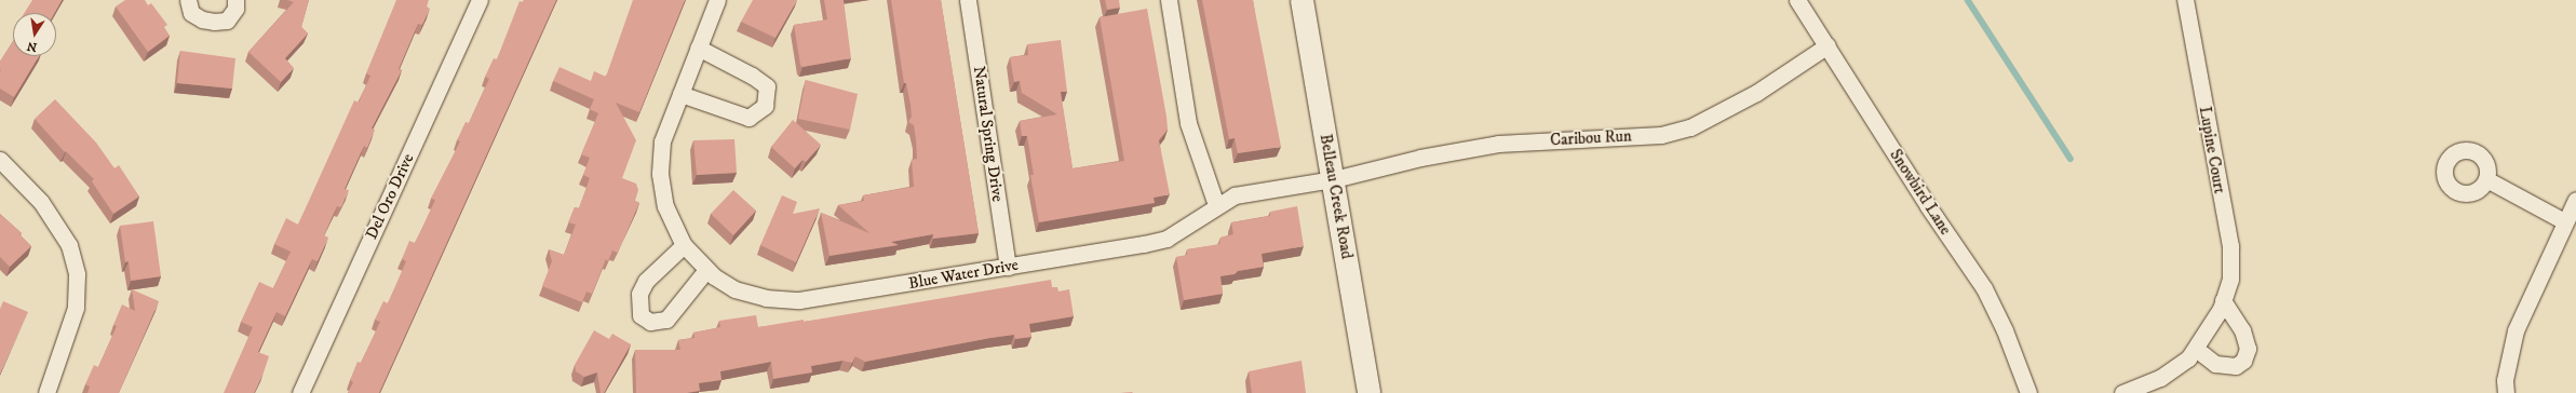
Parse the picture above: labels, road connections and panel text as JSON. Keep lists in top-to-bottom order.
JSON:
{
  "streets": {
    "main road": ["Belleau Creek Road"],
    "street": [
      "Natural Spring Drive",
      "Caribou Run",
      "Lupine Court",
      "Snowbird Lane",
      "Del Oro Drive",
      "Blue Water Drive"
    ]
  },
  "crossings": [
    ["Natural Spring Drive", "Blue Water Drive"],
    ["Caribou Run", "Snowbird Lane"],
    ["Caribou Run", "Belleau Creek Road"],
    ["Caribou Run", "Blue Water Drive"],
    ["Belleau Creek Road", "Blue Water Drive"]
  ],
  "north": "bottom"
}
